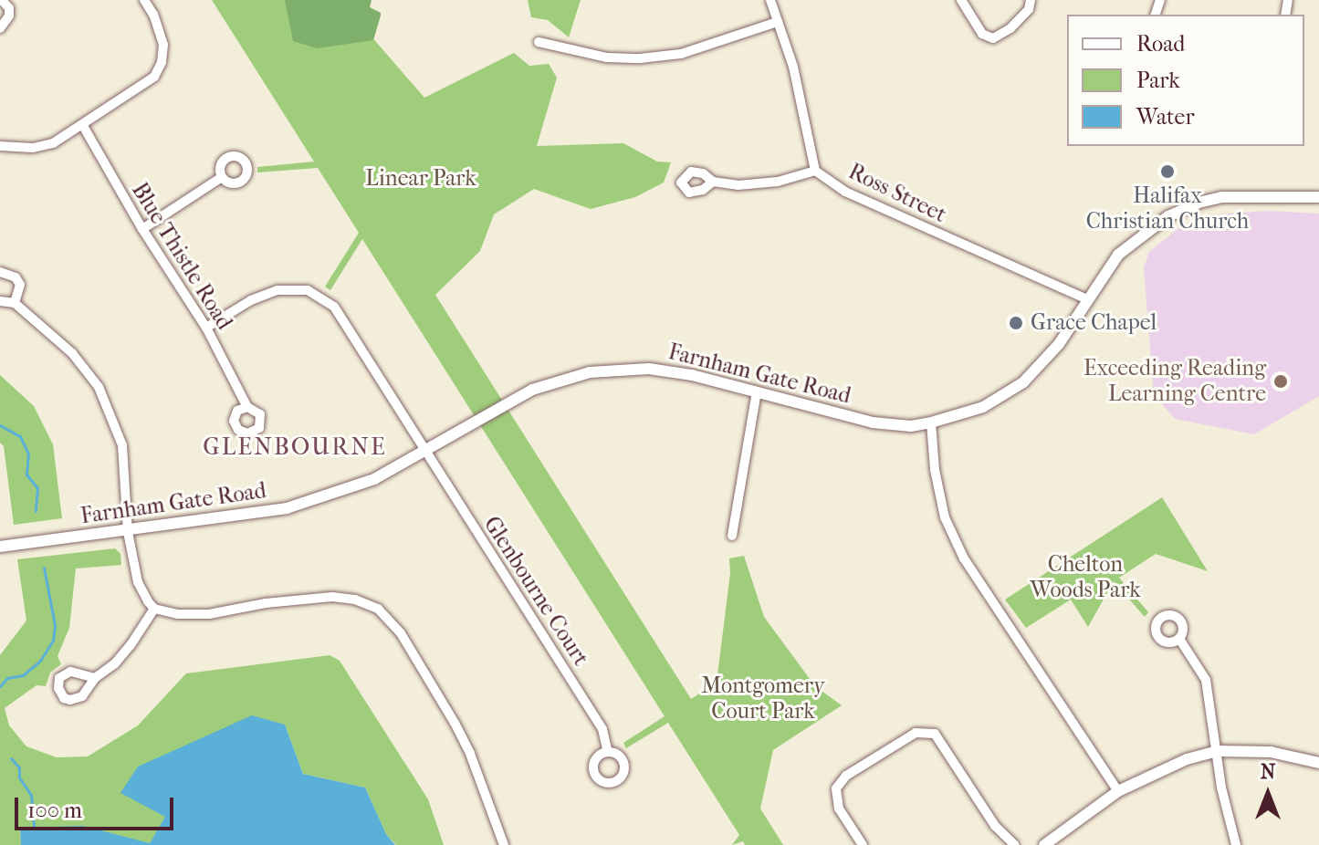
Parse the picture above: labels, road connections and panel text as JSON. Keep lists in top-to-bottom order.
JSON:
{
  "streets": {
    "street": [
      "Ross Street",
      "Blue Thistle Road",
      "Farnham Gate Road",
      "Glenbourne Court"
    ]
  },
  "crossings": [
    ["Ross Street", "Farnham Gate Road"],
    ["Blue Thistle Road", "Glenbourne Court"],
    ["Farnham Gate Road", "Glenbourne Court"]
  ],
  "districts": ["GLENBOURNE"],
  "parks": ["Linear Park", "Chelton Woods Park", "Montgomery Court Park"],
  "places": ["Halifax Christian Church", "Grace Chapel", "Exceeding Reading Learning Centre"],
  "legend": ["Road", "Park", "Water"],
  "scale_bar": "100 m",
  "north": "top"
}
